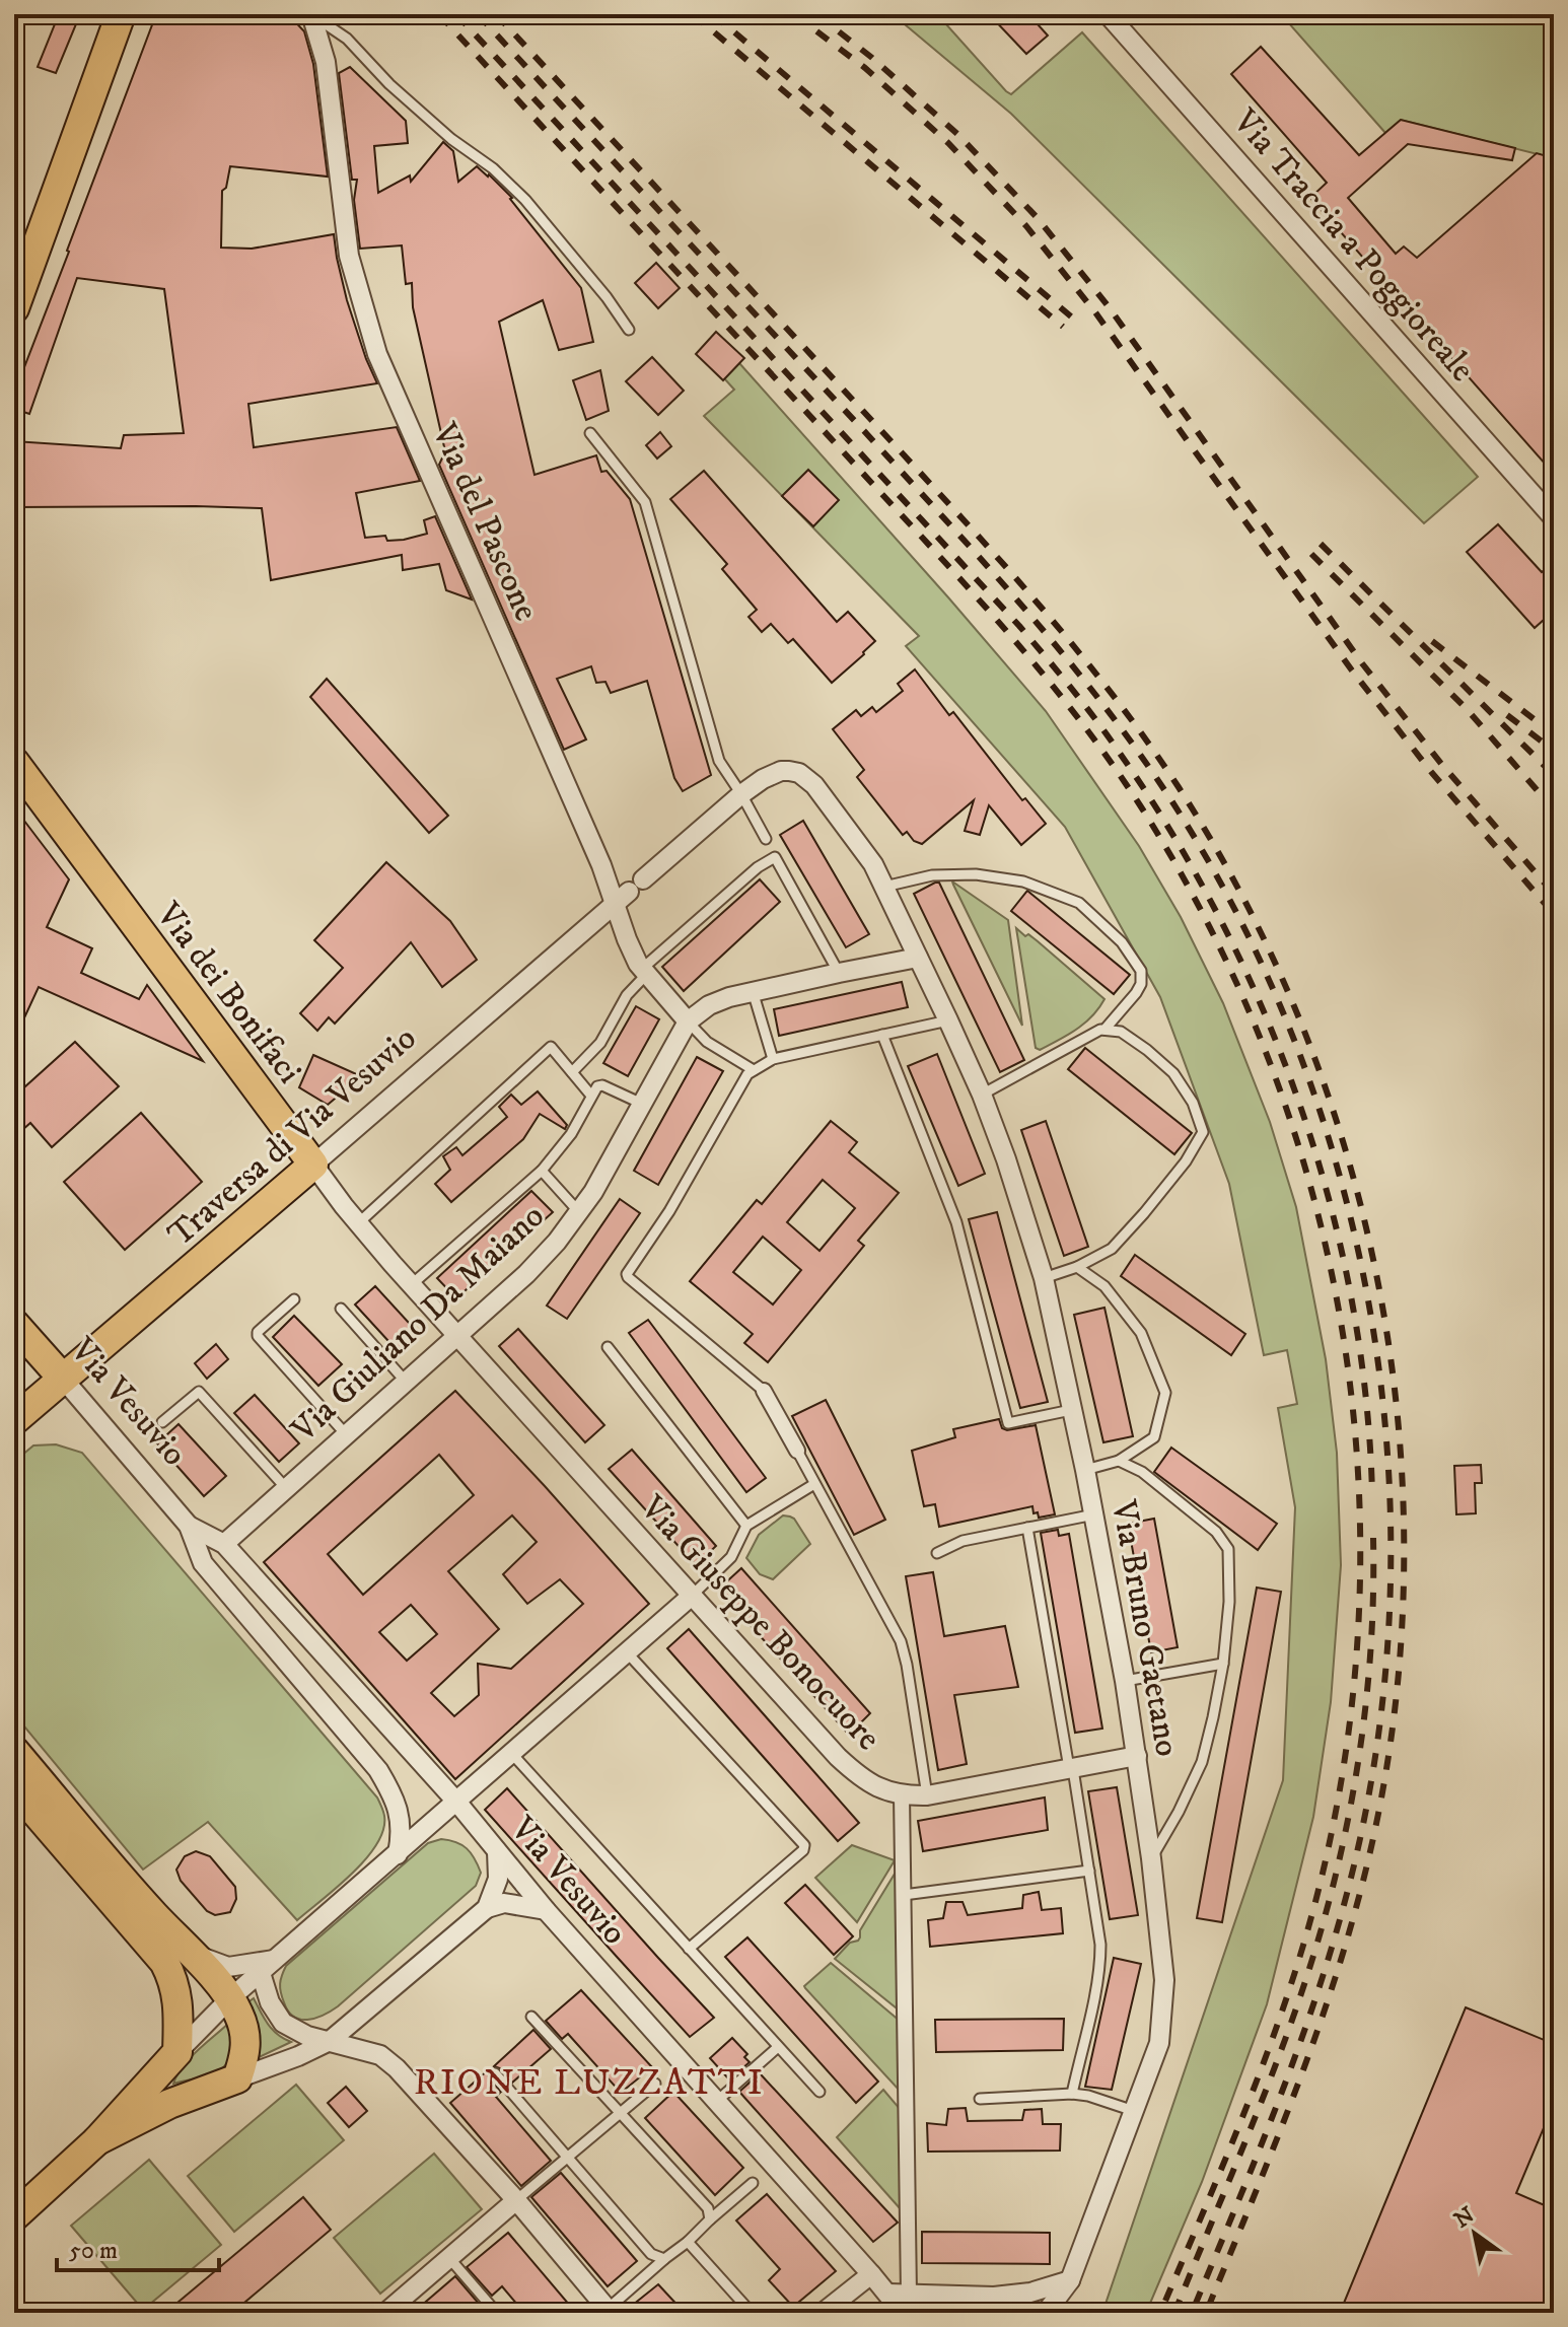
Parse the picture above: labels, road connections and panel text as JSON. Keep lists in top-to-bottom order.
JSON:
{
  "streets": {
    "main road": ["Via dei Bonifaci", "Traversa di Via Vesuvio", "Via Vesuvio"],
    "street": [
      "Via Traccia a Poggioreale",
      "Via del Pascone",
      "Via Giuliano Da Maiano",
      "Via Giuseppe Bonocuore",
      "Via Bruno Gaetano"
    ]
  },
  "crossings": [
    ["Via del Pascone", "Traversa di Via Vesuvio"],
    ["Via del Pascone", "Via Giuliano Da Maiano"],
    ["Via dei Bonifaci", "Traversa di Via Vesuvio"],
    ["Via dei Bonifaci", "Via Giuliano Da Maiano"],
    ["Via dei Bonifaci", "Via Giuseppe Bonocuore"],
    ["Traversa di Via Vesuvio", "Via Vesuvio"],
    ["Via Giuliano Da Maiano", "Via Vesuvio"],
    ["Via Giuliano Da Maiano", "Via Giuseppe Bonocuore"],
    ["Via Giuliano Da Maiano", "Via Bruno Gaetano"],
    ["Via Giuseppe Bonocuore", "Via Bruno Gaetano"]
  ],
  "districts": ["RIONE LUZZATTI"],
  "scale_bar": "50 m",
  "north": "top left"
}
